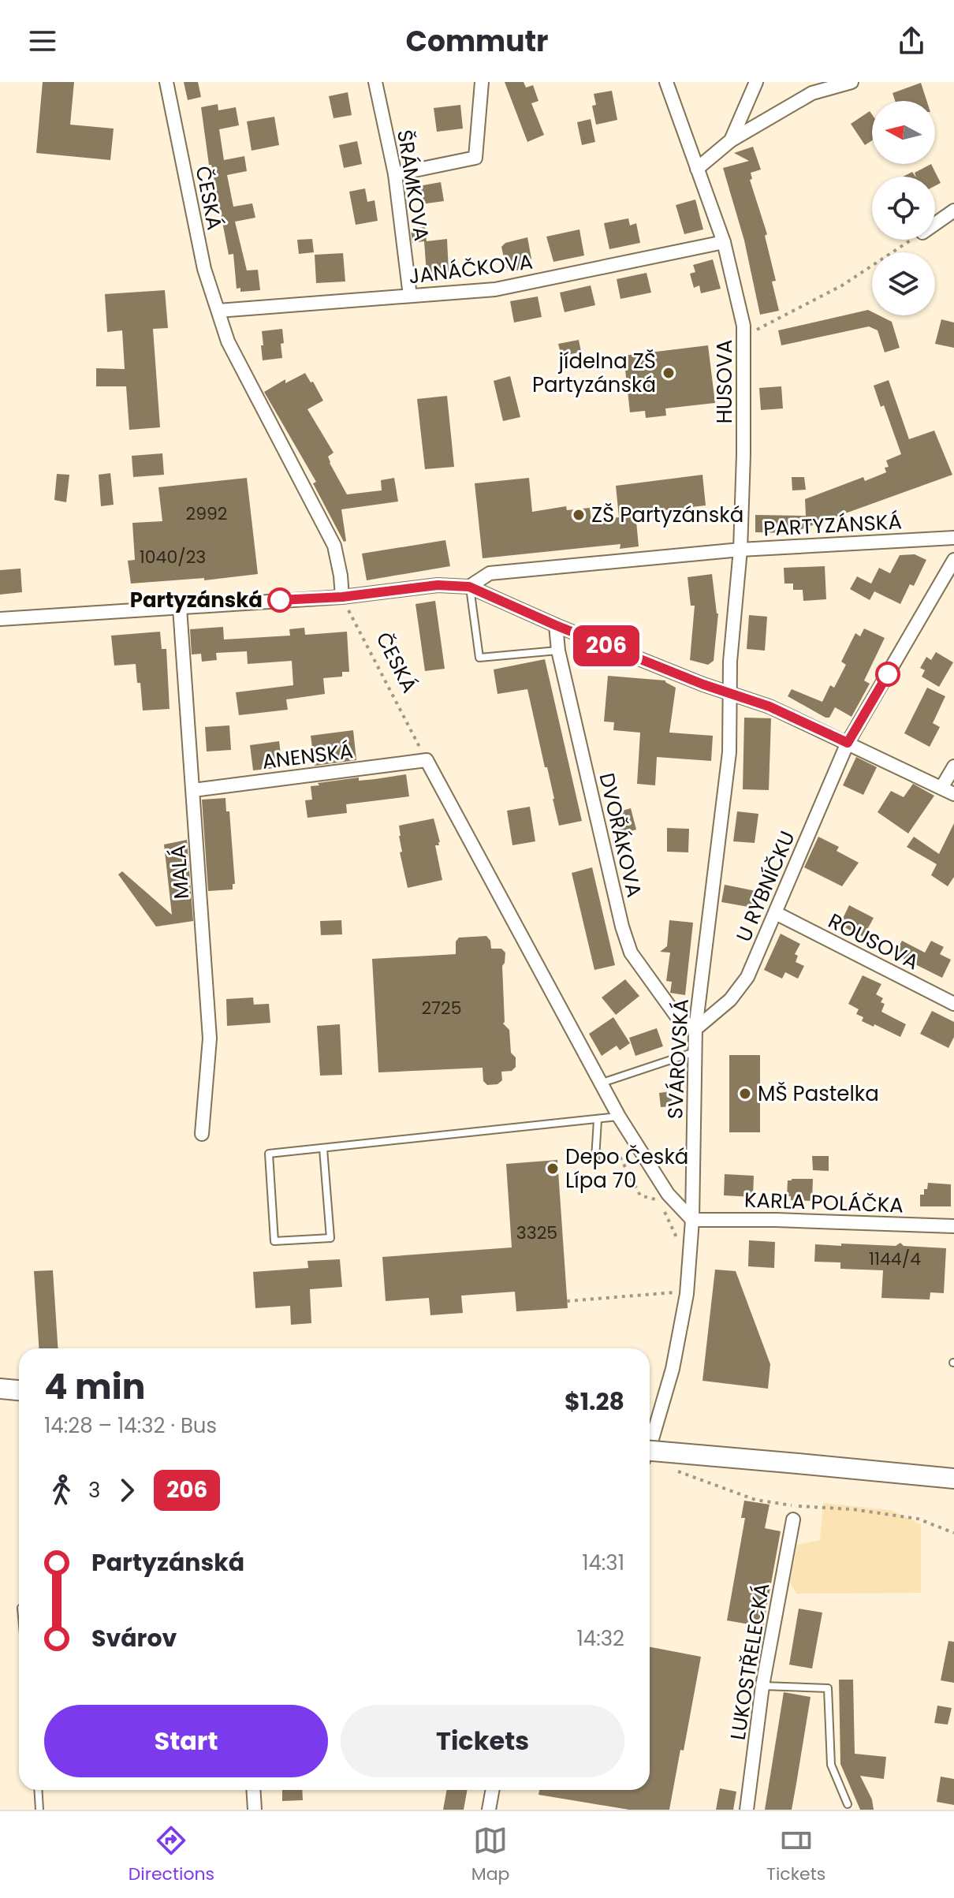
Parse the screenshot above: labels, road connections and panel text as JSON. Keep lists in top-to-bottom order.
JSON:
{
  "streets": {
    "street": [
      "ŠRÁMKOVA",
      "ČESKÁ",
      "JANÁČKOVA",
      "HUSOVA",
      "PARTYZÁNSKÁ",
      "ANENSKÁ",
      "DVOŘÁKOVA",
      "MALÁ",
      "U RYBNÍČKU",
      "ROUSOVA",
      "SVÁROVSKÁ",
      "KARLA POLÁČKA",
      "LUKOSTŘELECKÁ"
    ]
  },
  "crossings": [
    ["ŠRÁMKOVA", "JANÁČKOVA"],
    ["ČESKÁ", "JANÁČKOVA"],
    ["ČESKÁ", "PARTYZÁNSKÁ"],
    ["ČESKÁ", "ANENSKÁ"],
    ["JANÁČKOVA", "HUSOVA"],
    ["HUSOVA", "PARTYZÁNSKÁ"],
    ["HUSOVA", "SVÁROVSKÁ"],
    ["PARTYZÁNSKÁ", "MALÁ"],
    ["ANENSKÁ", "MALÁ"],
    ["DVOŘÁKOVA", "U RYBNÍČKU"],
    ["DVOŘÁKOVA", "SVÁROVSKÁ"],
    ["U RYBNÍČKU", "ROUSOVA"],
    ["U RYBNÍČKU", "SVÁROVSKÁ"],
    ["SVÁROVSKÁ", "KARLA POLÁČKA"]
  ],
  "places": [
    "jídelna ZŠ Partyzánská",
    "ZŠ Partyzánská",
    "Partyzánská",
    "MŠ Pastelka",
    "Depo Česká Lípa 70"
  ],
  "lines": ["bus line 206"],
  "house_numbers": [
    "2992",
    "1040/23",
    "2725",
    "3325",
    "1144/4"
  ],
  "north": "left",
  "page": {
    "header": "Commutr",
    "on_map": "206",
    "heading": ["4 min", "14:28 – 14:32 · Bus", "$1.28"],
    "legs": ["3", "206"],
    "list": [
      {
        "name": "Partyzánská",
        "value": "14:31"
      },
      {
        "name": "Svárov",
        "value": "14:32"
      }
    ],
    "buttons": ["Start", "Tickets"],
    "tabs": ["Directions", "Map", "Tickets"]
  }
}
